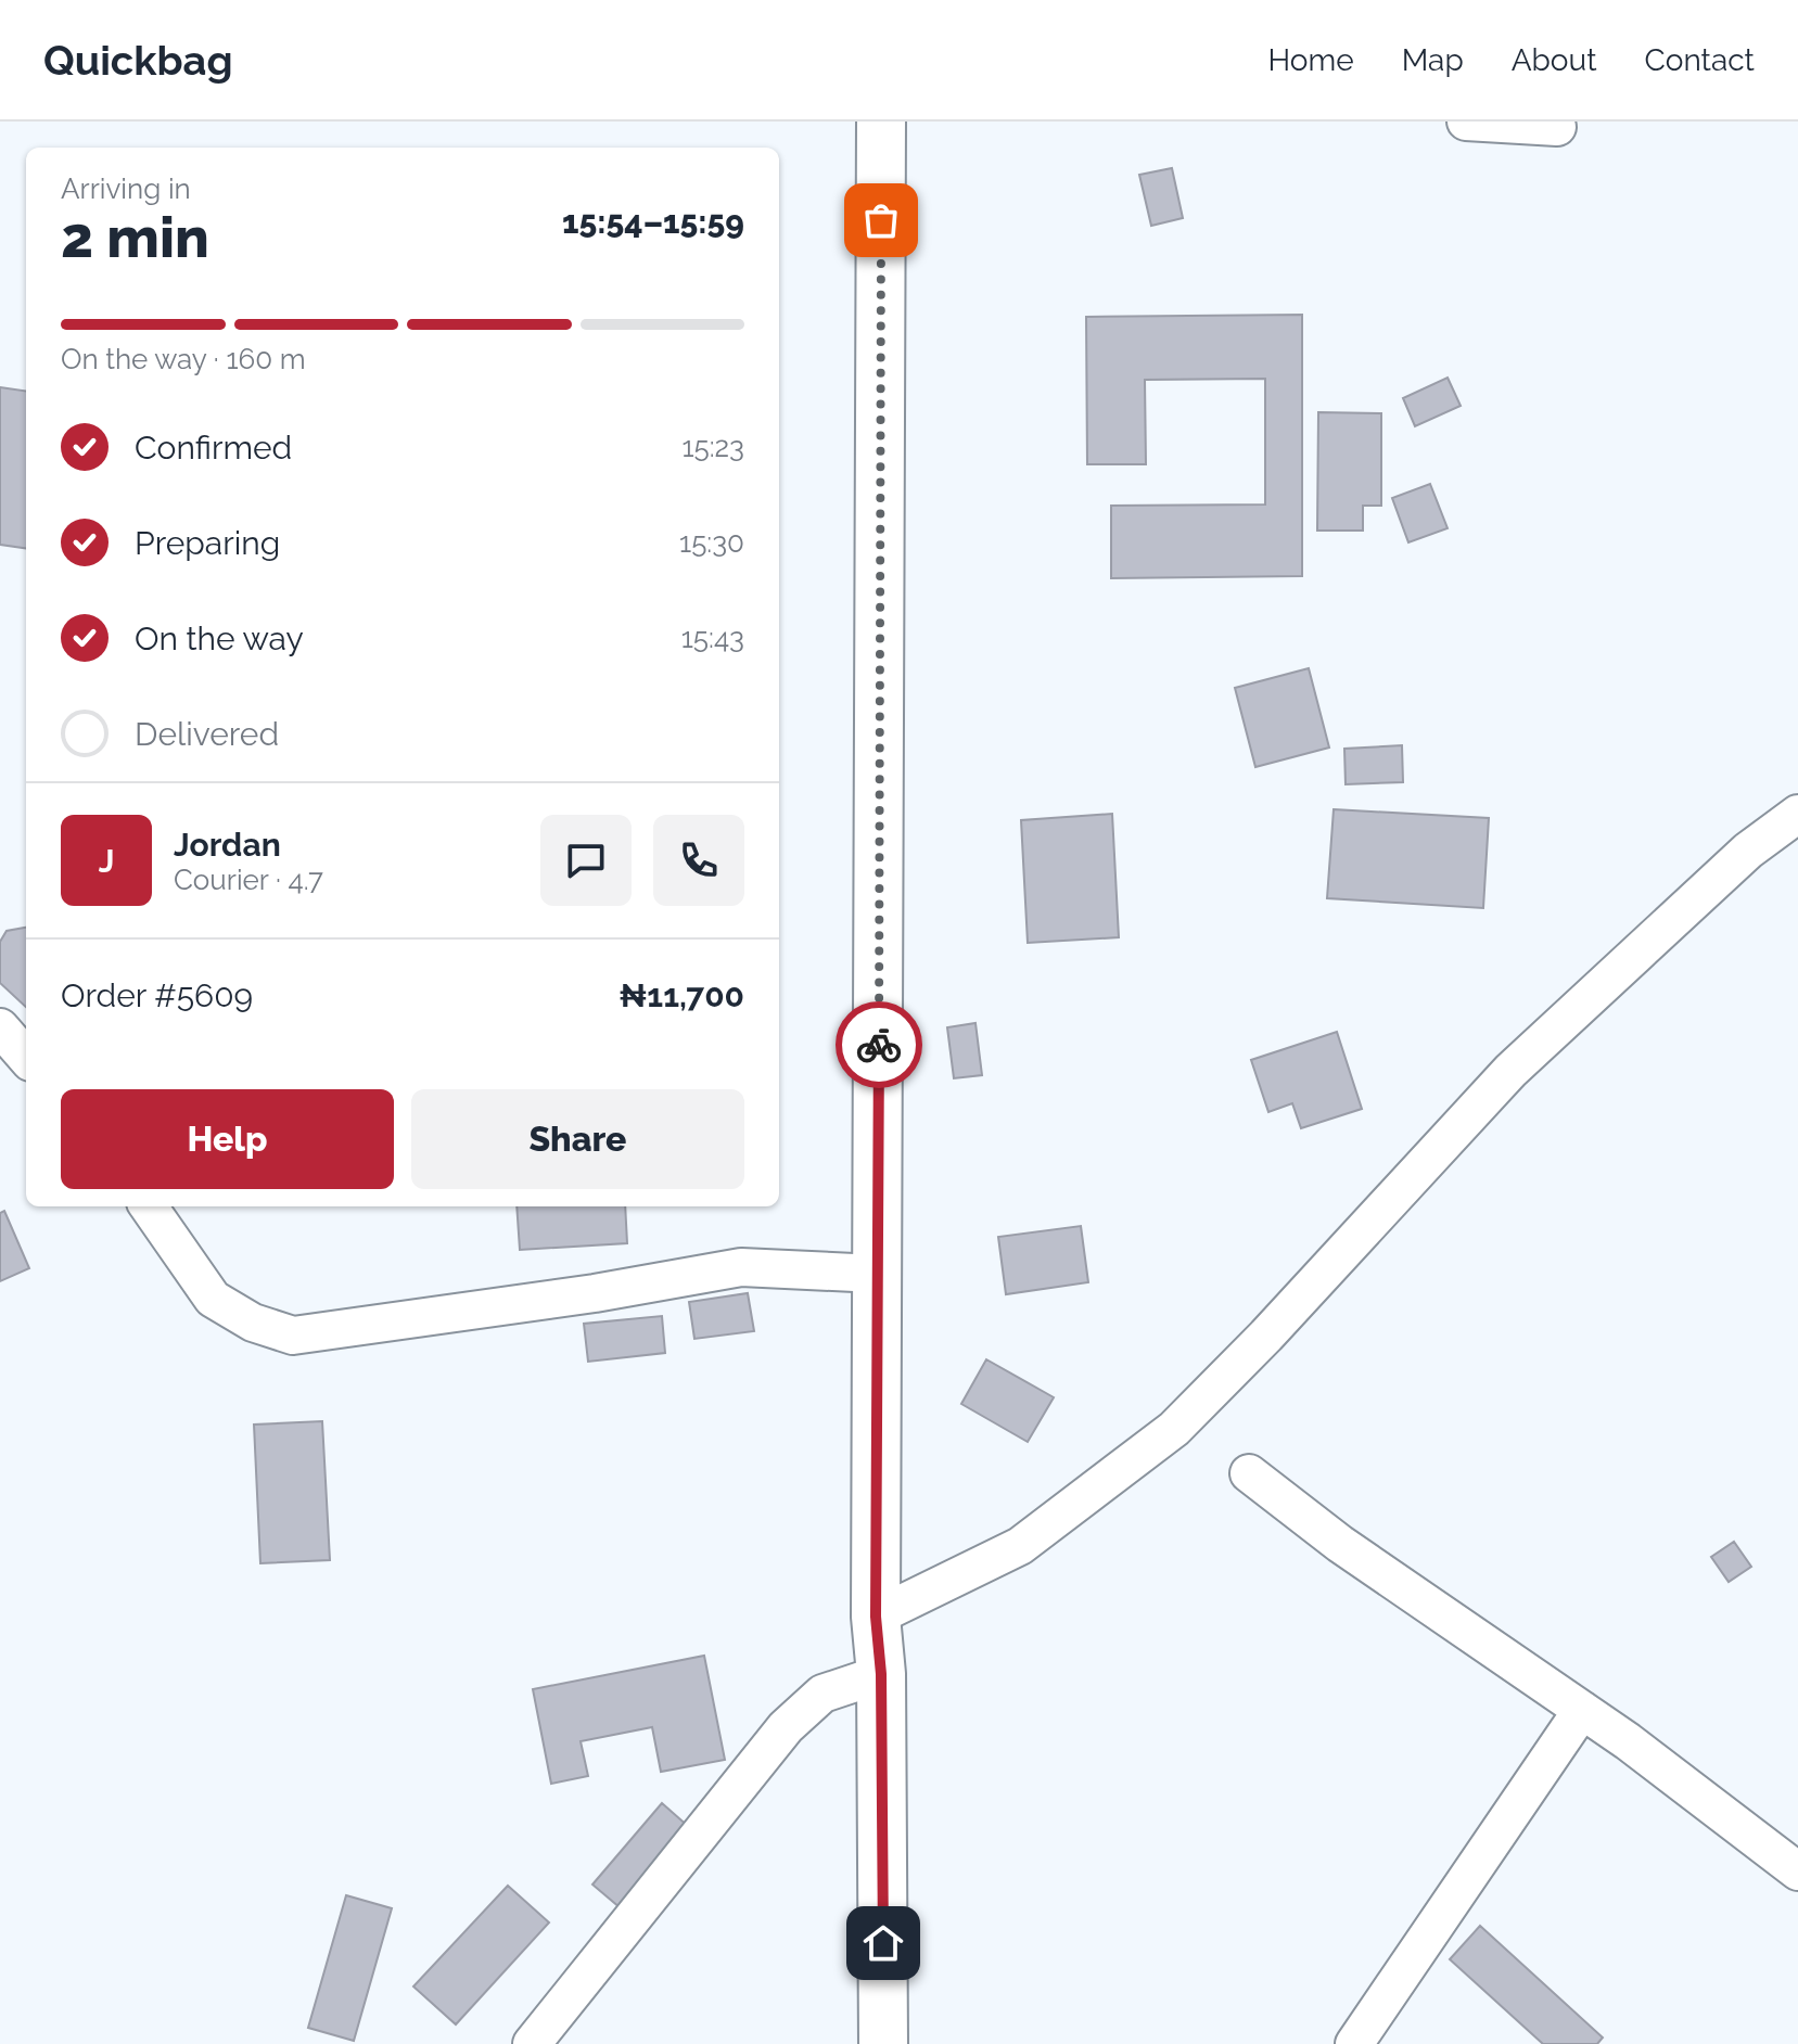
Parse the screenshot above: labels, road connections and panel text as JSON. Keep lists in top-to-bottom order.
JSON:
{
  "page": {
    "header": "Quickbag",
    "nav": [
      "Home",
      "Map",
      "About",
      "Contact"
    ],
    "heading": ["2 min", "Arriving in", "15:54–15:59"],
    "panel": [
      "Jordan",
      "Courier · 4.7",
      "Order #5609",
      "₦11,700"
    ],
    "bar": "On the way · 160 m",
    "list": [
      ["Confirmed", "15:23"],
      ["Preparing", "15:30"],
      ["On the way", "15:43"],
      "Delivered"
    ],
    "round": "J",
    "buttons": ["Help", "Share"]
  }
}
